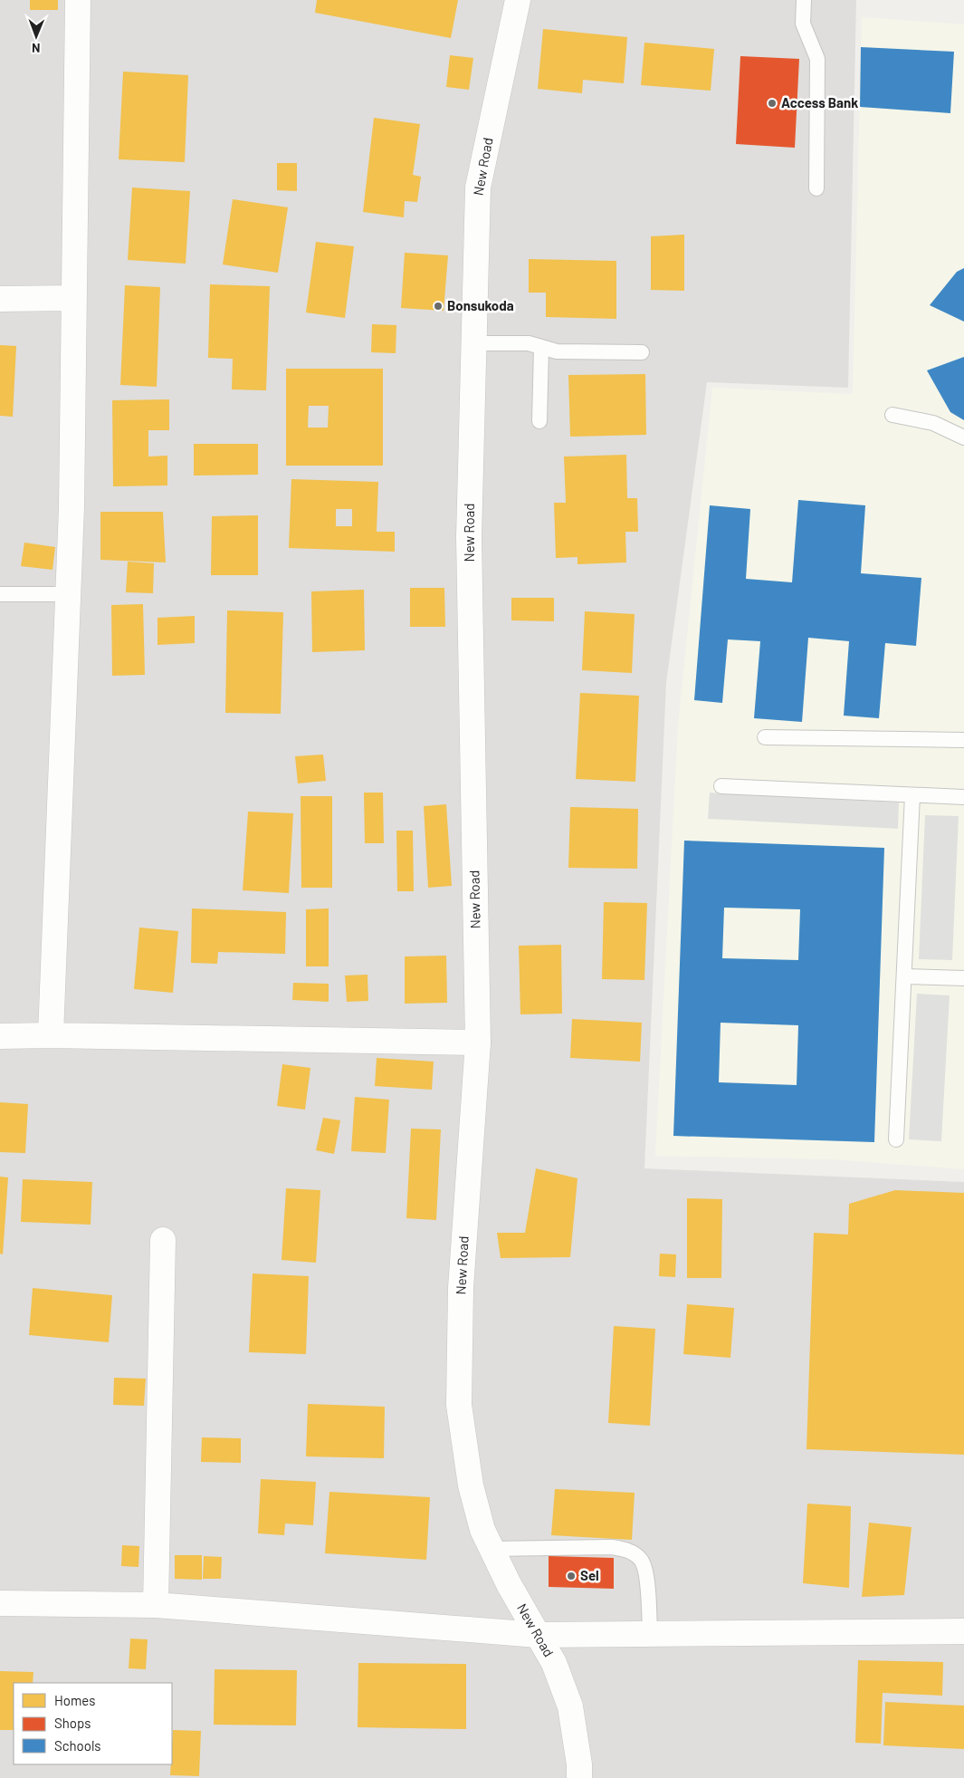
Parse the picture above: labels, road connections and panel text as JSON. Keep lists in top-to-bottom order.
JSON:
{
  "streets": {
    "street": ["New Road"]
  },
  "places": ["Access Bank", "Bonsukoda", "Sel"],
  "legend": ["Homes", "Shops", "Schools"],
  "north": "bottom"
}
